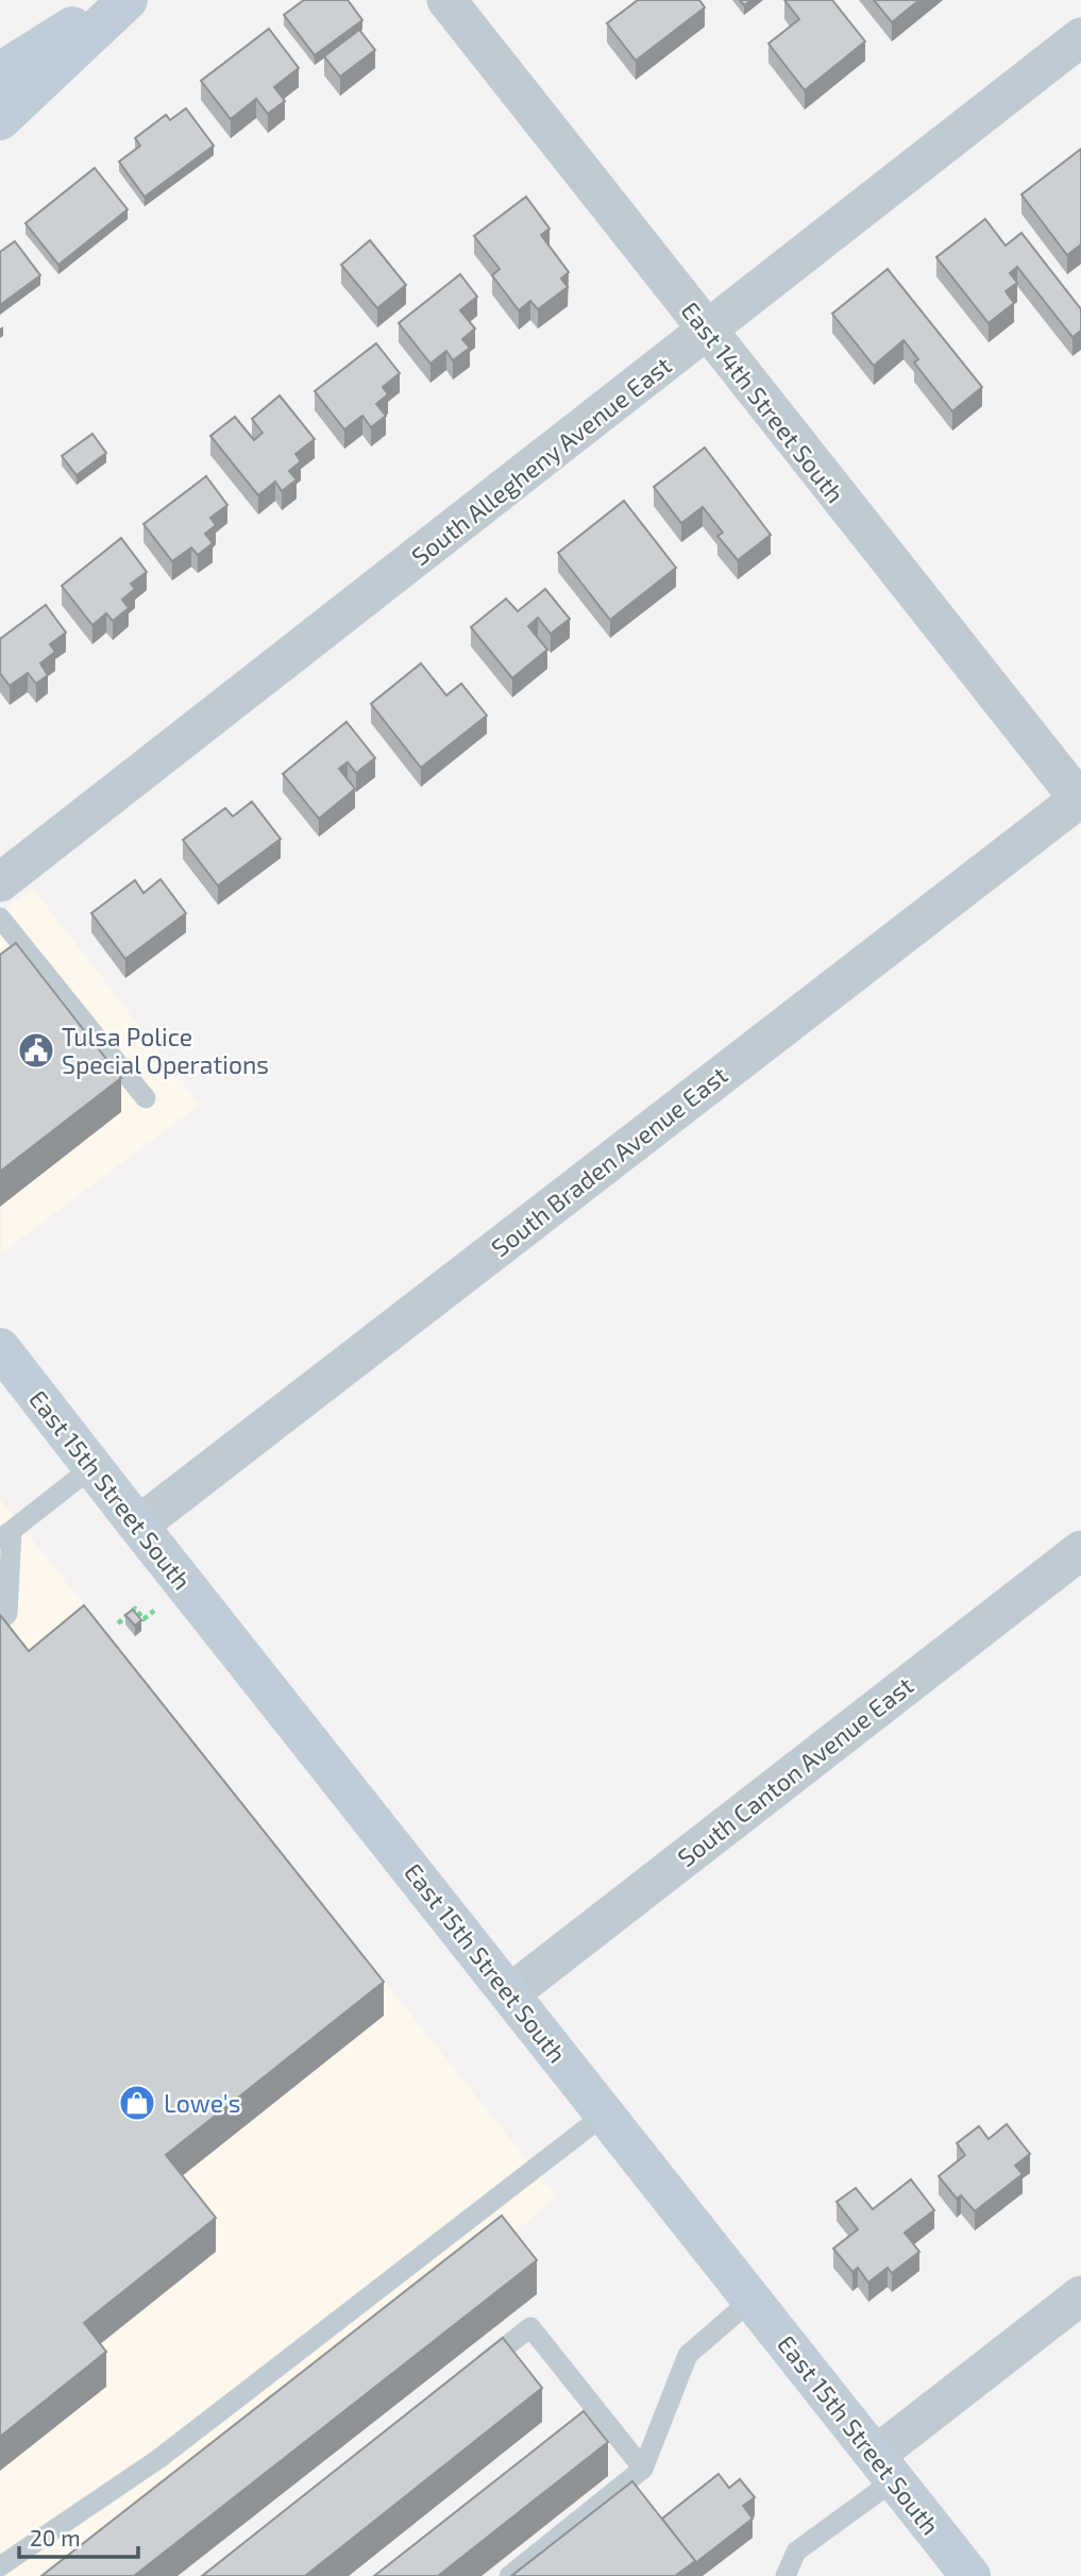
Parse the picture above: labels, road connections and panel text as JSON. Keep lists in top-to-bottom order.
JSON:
{
  "streets": {
    "main road": ["East 15th Street South"],
    "street": [
      "East 14th Street South",
      "South Allegheny Avenue East",
      "South Braden Avenue East",
      "South Canton Avenue East"
    ]
  },
  "crossings": [
    ["East 14th Street South", "South Allegheny Avenue East"],
    ["East 14th Street South", "South Braden Avenue East"],
    ["South Braden Avenue East", "East 15th Street South"],
    ["East 15th Street South", "South Canton Avenue East"]
  ],
  "places": {
    "public building": ["Tulsa Police Special Operations"],
    "shop": ["Lowe's"]
  },
  "scale_bar": "20 m"
}
